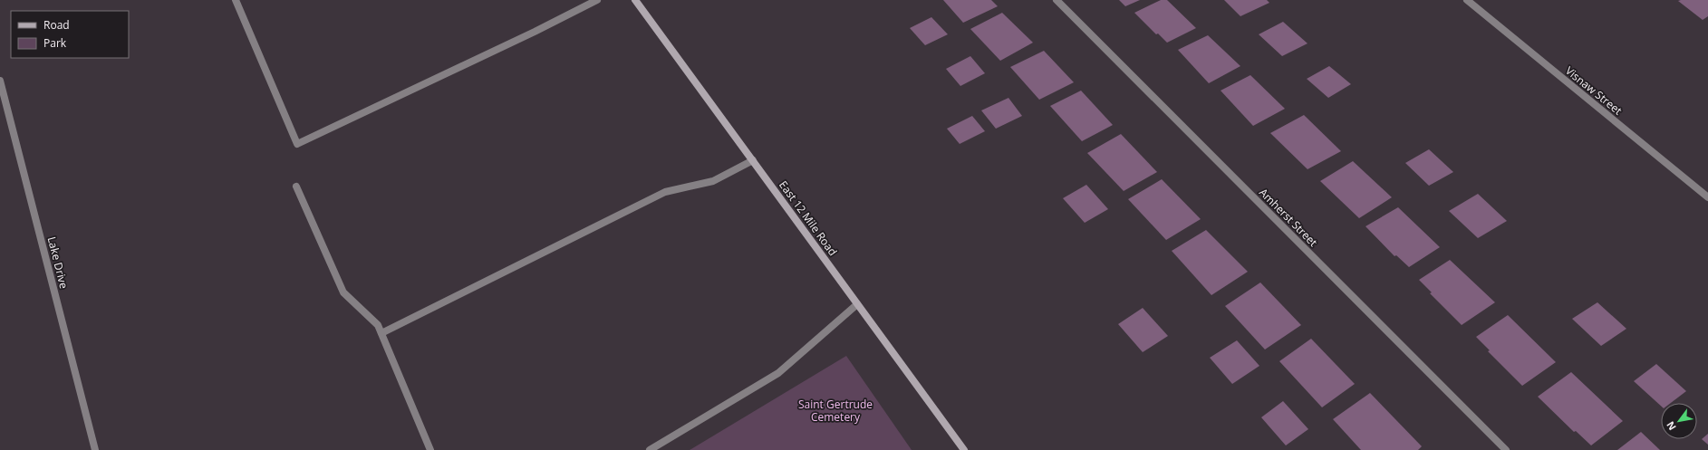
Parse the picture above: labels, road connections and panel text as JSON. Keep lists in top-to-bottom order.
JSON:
{
  "streets": {
    "main road": ["East 12 Mile Road"],
    "street": ["Visnaw Street", "Amherst Street", "Lake Drive"]
  },
  "parks": ["Saint Gertrude Cemetery"],
  "legend": ["Road", "Park"],
  "north": "bottom left"
}
